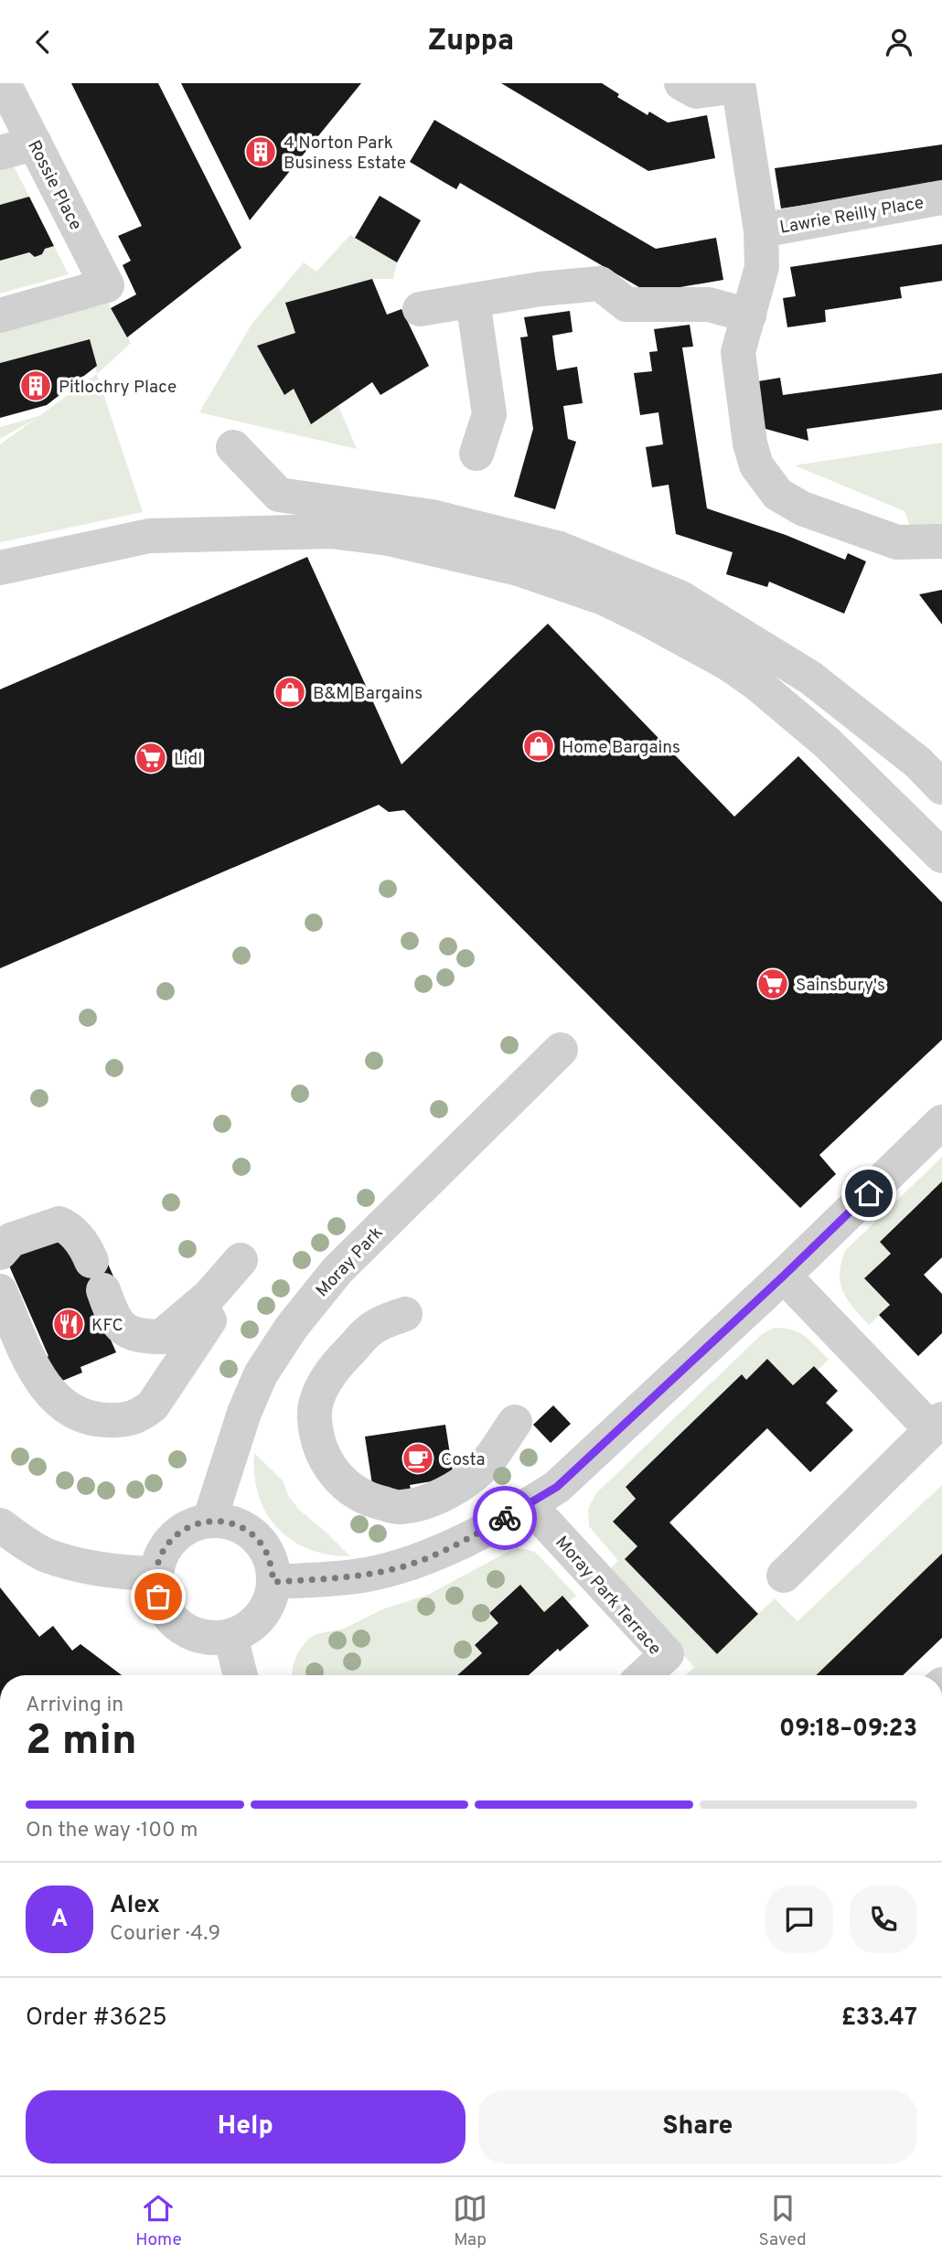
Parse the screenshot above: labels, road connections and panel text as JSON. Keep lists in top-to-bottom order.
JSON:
{
  "streets": {
    "street": [
      "Rossie Place",
      "Lawrie Reilly Place",
      "Moray Park",
      "Moray Park Terrace"
    ]
  },
  "places": {
    "building": ["4 Norton Park Business Estate", "Pitlochry Place"],
    "shop": ["B&M Bargains", "Home Bargains"],
    "supermarket": ["Lidl", "Sainsbury's"],
    "restaurant": ["KFC"],
    "cafe": ["Costa"]
  },
  "page": {
    "header": "Zuppa",
    "heading": ["2 min", "Arriving in", "09:18–09:23"],
    "panel": [
      "Alex",
      "Courier · 4.9",
      "Order #3625",
      "£33.47"
    ],
    "bar": "On the way · 100 m",
    "round": "A",
    "buttons": ["Help", "Share"],
    "tabs": ["Home", "Map", "Saved"]
  }
}
